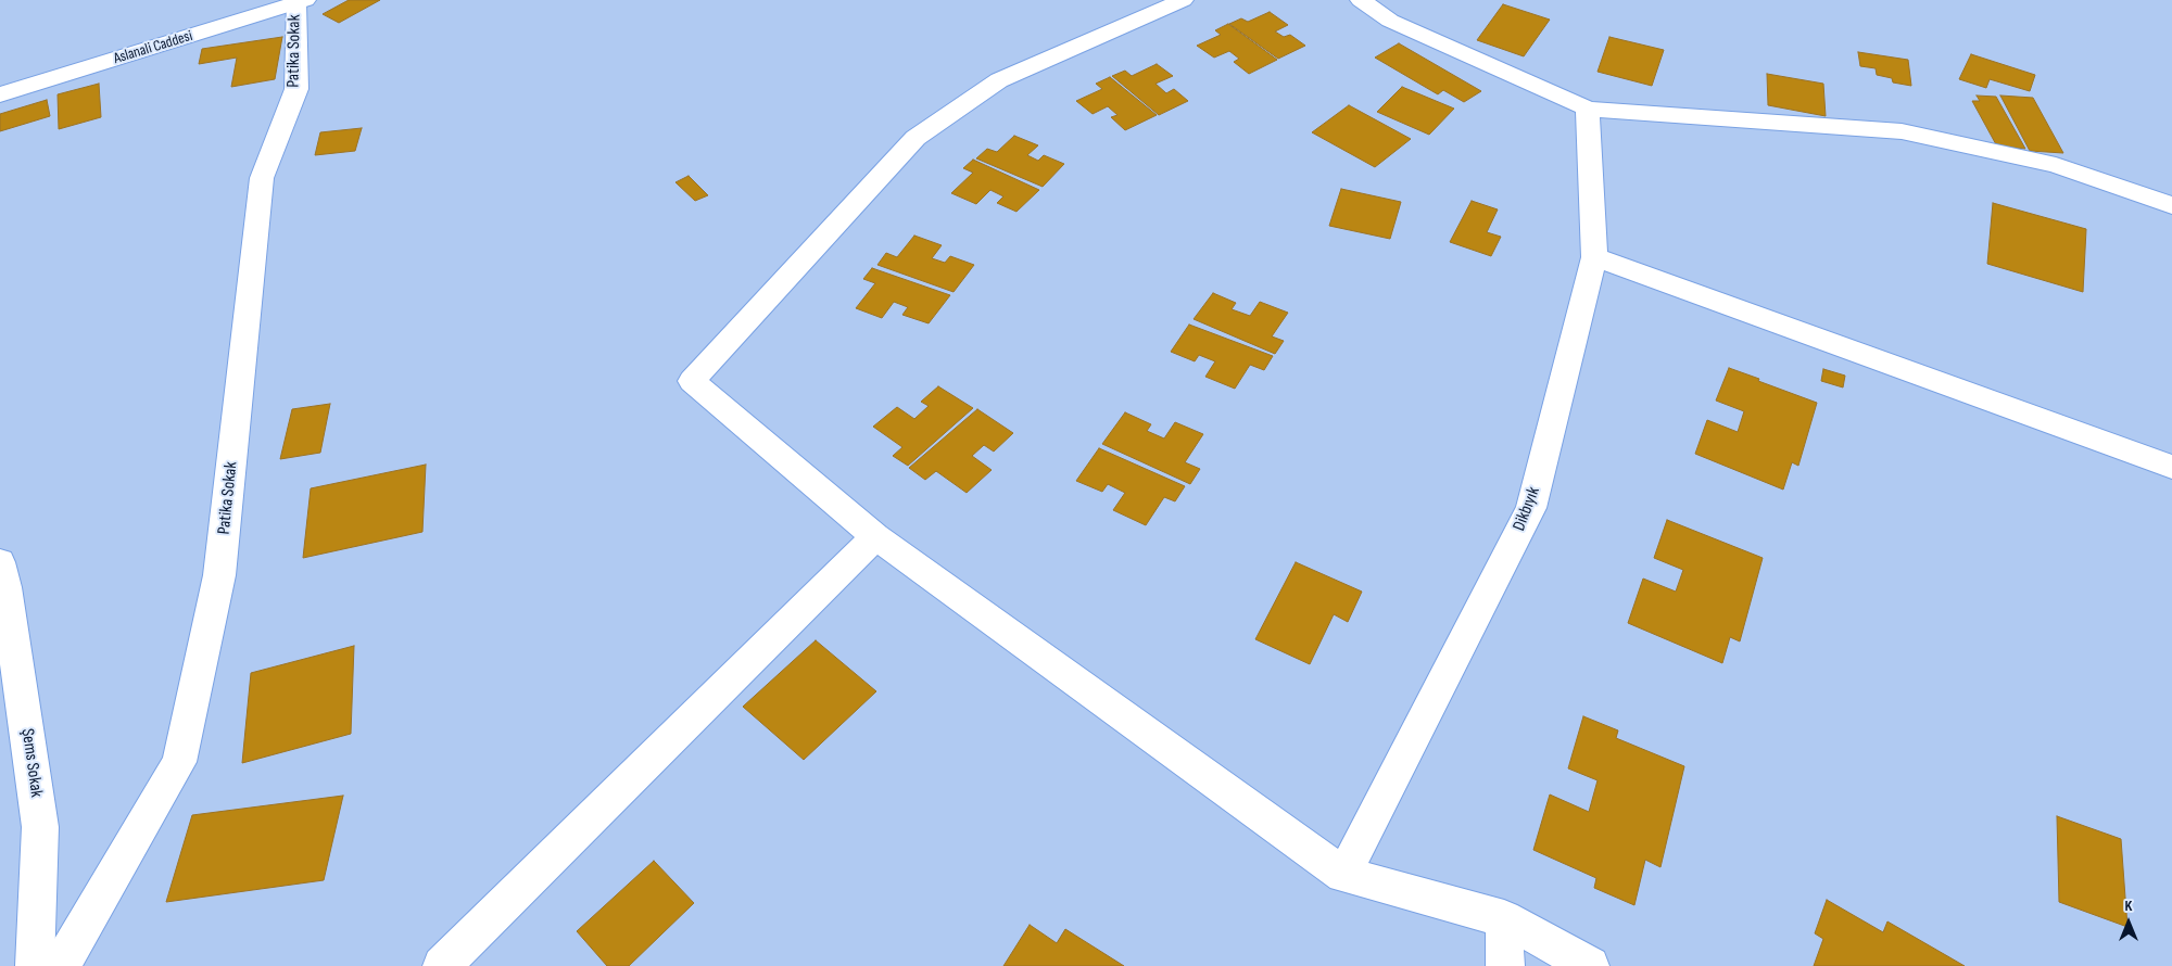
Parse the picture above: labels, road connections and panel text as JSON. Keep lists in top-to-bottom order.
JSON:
{
  "streets": {
    "street": [
      "Aslanali Caddesi",
      "Patika Sokak",
      "Dikbıyık",
      "Şems Sokak"
    ]
  },
  "crossings": [
    ["Aslanali Caddesi", "Patika Sokak"]
  ],
  "north": "top"
}
